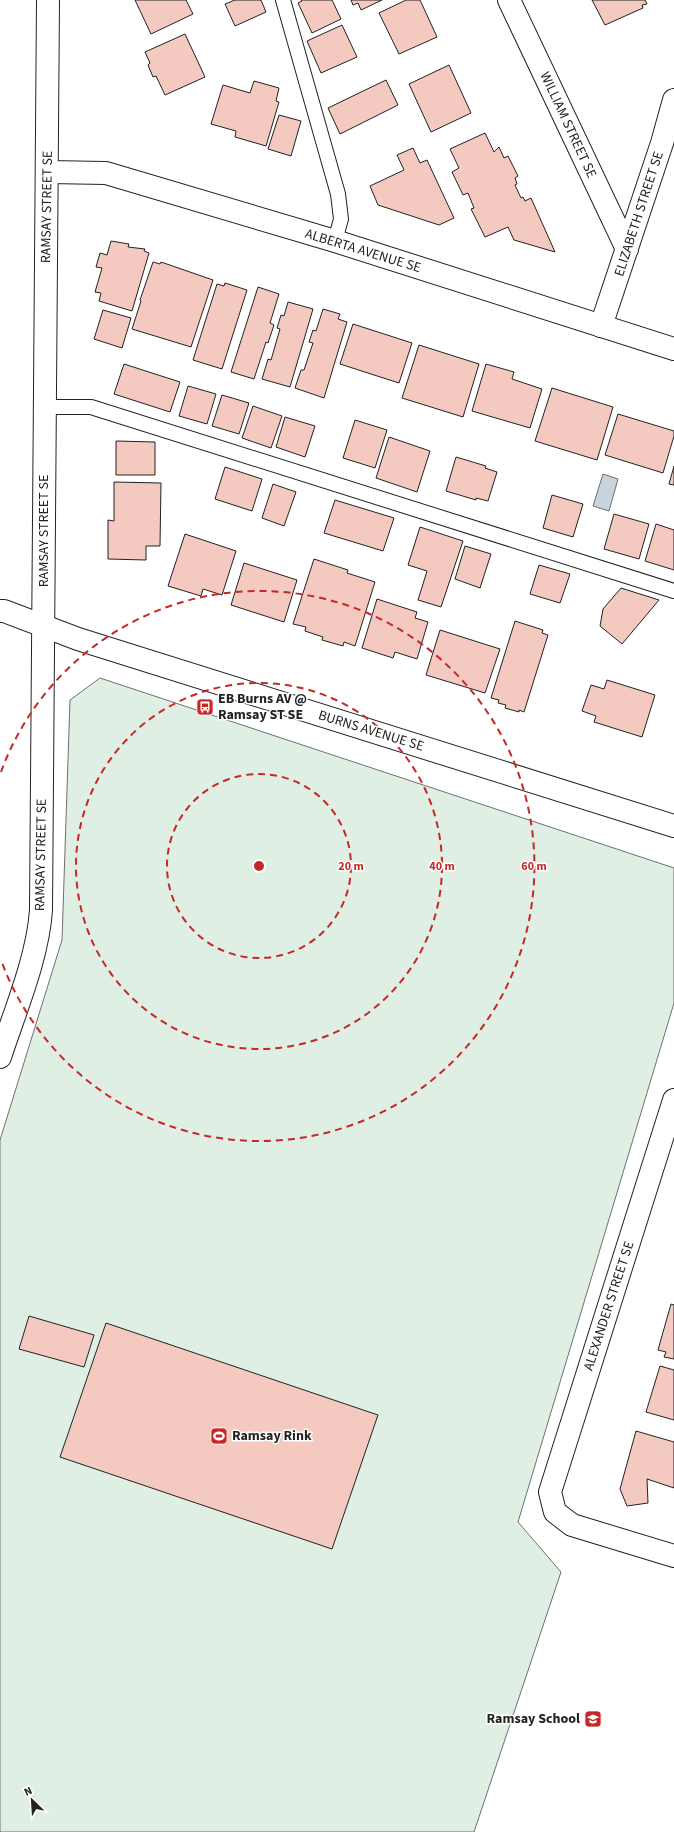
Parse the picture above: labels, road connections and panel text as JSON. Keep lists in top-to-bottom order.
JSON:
{
  "streets": {
    "street": [
      "WILLIAM STREET SE",
      "RAMSAY STREET SE",
      "ELIZABETH STREET SE",
      "ALBERTA AVENUE SE",
      "BURNS AVENUE SE",
      "ALEXANDER STREET SE"
    ]
  },
  "crossings": [
    ["WILLIAM STREET SE", "ELIZABETH STREET SE"],
    ["RAMSAY STREET SE", "ALBERTA AVENUE SE"],
    ["RAMSAY STREET SE", "BURNS AVENUE SE"],
    ["ELIZABETH STREET SE", "ALBERTA AVENUE SE"]
  ],
  "places": {
    "bus stop": ["EB Burns AV @ Ramsay ST SE"],
    "sports": ["Ramsay Rink"],
    "school or university": ["Ramsay School"]
  },
  "north": "top left",
  "rings": ["20 m", "40 m", "60 m"]
}
